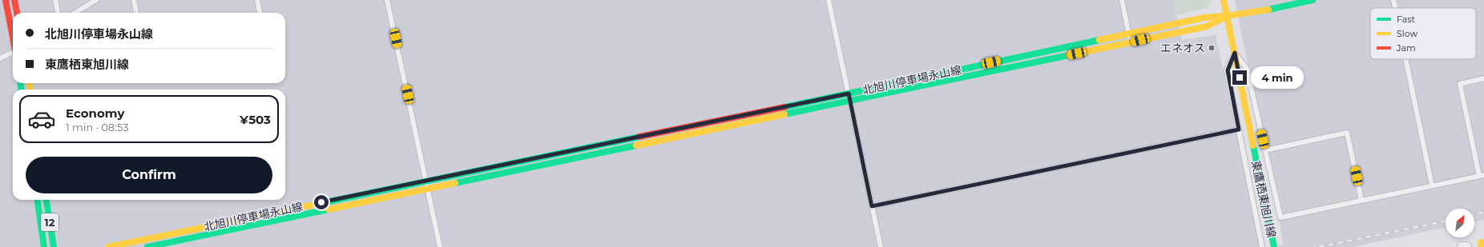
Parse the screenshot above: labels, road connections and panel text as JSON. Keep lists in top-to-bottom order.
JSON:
{
  "streets": {
    "main road": ["北旭川停車場永山線", "東鷹栖東旭川線", "12"]
  },
  "crossings": [
    ["北旭川停車場永山線", "東鷹栖東旭川線"]
  ],
  "places": ["エネオス"],
  "legend": ["Fast", "Slow", "Jam"],
  "north": "top right",
  "page": {
    "banner": ["北旭川停車場永山線", "東鷹栖東旭川線"],
    "bubble": "4 min",
    "list": [
      {
        "name": "Economy",
        "note": "1 min · 08:53",
        "value": "¥503"
      }
    ],
    "buttons": "Confirm"
  }
}
